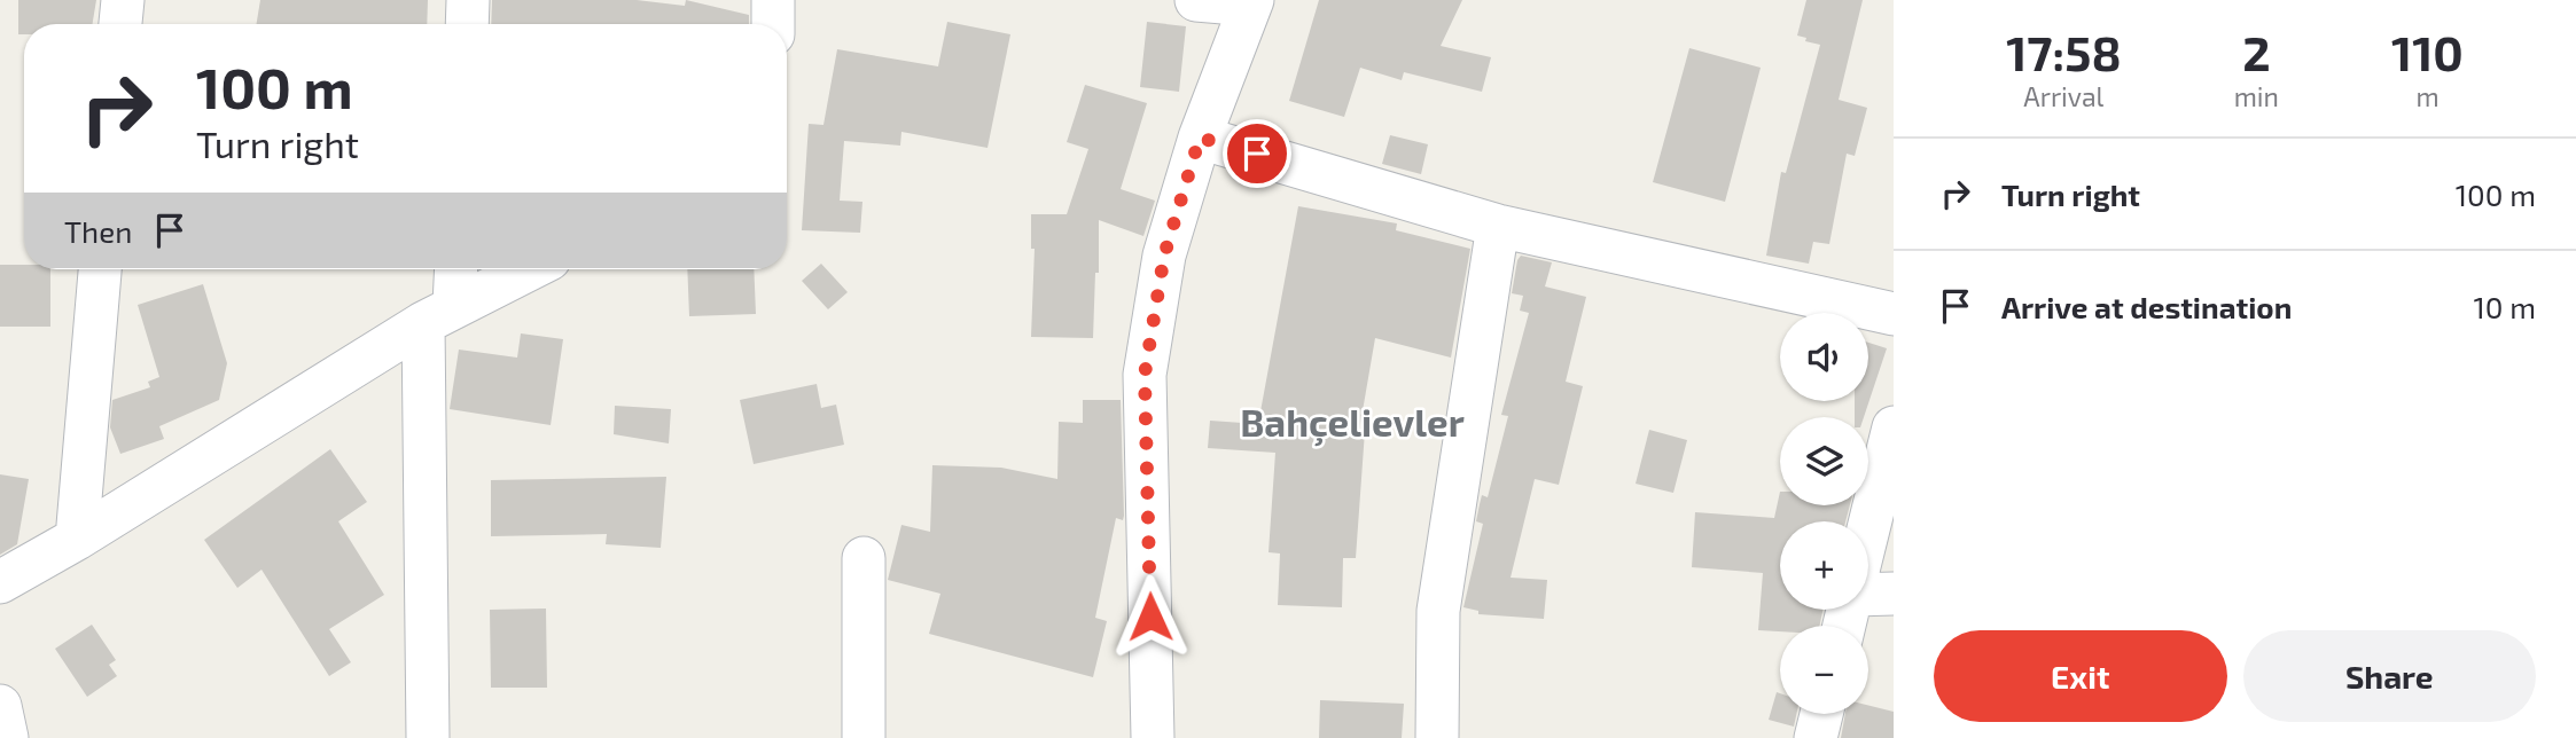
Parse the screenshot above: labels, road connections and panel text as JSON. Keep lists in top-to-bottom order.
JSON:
{
  "districts": ["Bahçelievler"],
  "page": {
    "eta": [
      "17:58",
      "Arrival",
      "2",
      "min",
      "110",
      "m"
    ],
    "turn": ["100 m", "Turn right"],
    "list": [
      {
        "name": "Turn right",
        "value": "100 m"
      },
      {
        "name": "Arrive at destination",
        "value": "10 m"
      }
    ],
    "then": "Then",
    "map_buttons": ["+", "−"],
    "buttons": ["Exit", "Share"]
  }
}
